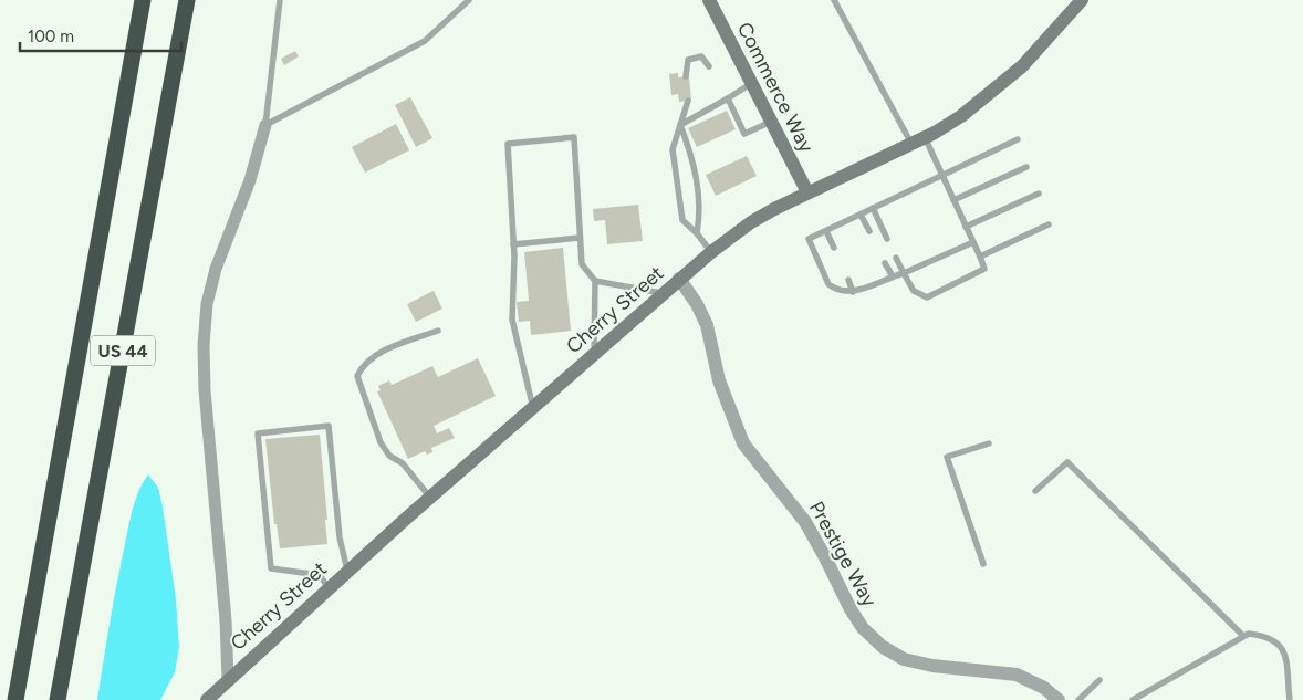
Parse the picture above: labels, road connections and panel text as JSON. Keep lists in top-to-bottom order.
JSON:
{
  "streets": {
    "highway": ["US 44"],
    "main road": ["Commerce Way", "Cherry Street"],
    "street": ["Prestige Way"]
  },
  "crossings": [
    ["Commerce Way", "Cherry Street"],
    ["Cherry Street", "Prestige Way"]
  ],
  "scale_bar": "100 m"
}
